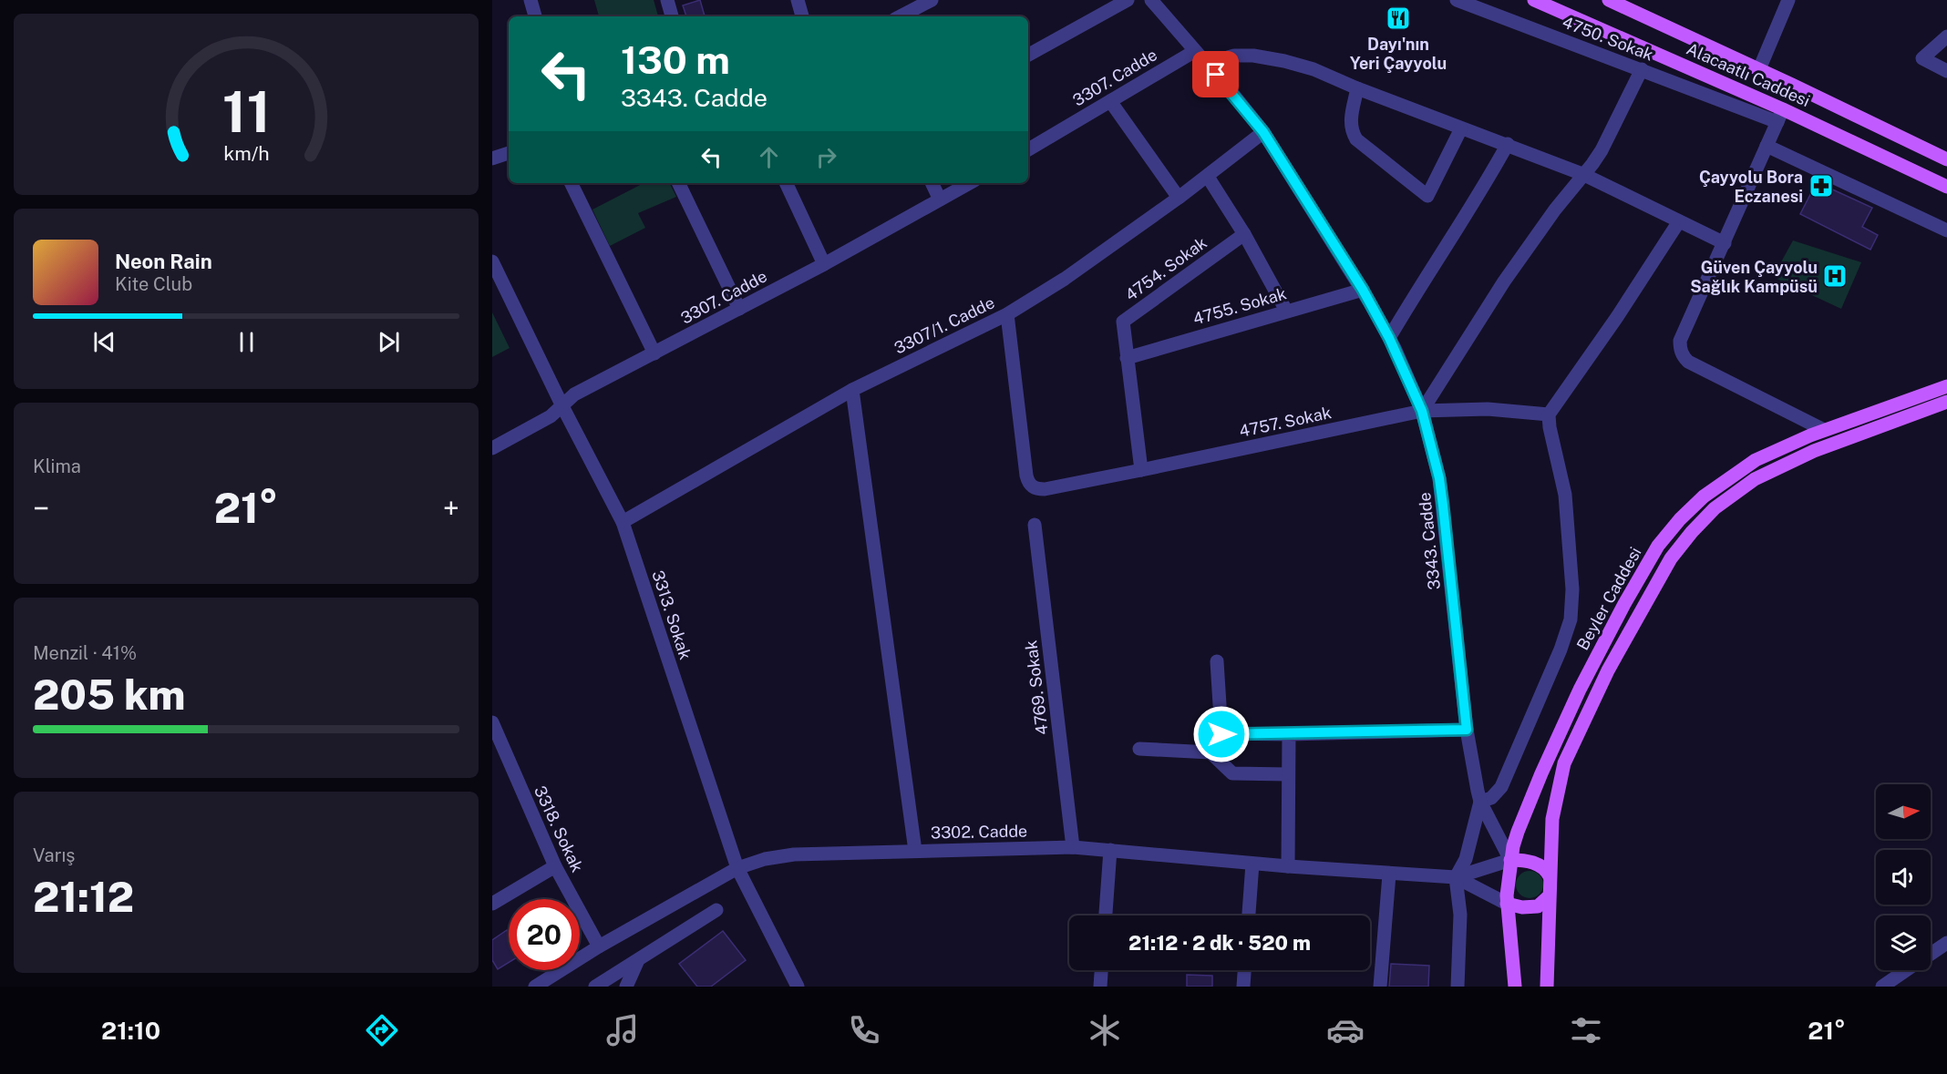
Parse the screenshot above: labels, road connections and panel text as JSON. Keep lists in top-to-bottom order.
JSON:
{
  "streets": {
    "main road": ["Alacaatlı Caddesi", "Beyler Caddesi"],
    "street": [
      "4750. Sokak",
      "3307. Cadde",
      "4754. Sokak",
      "4755. Sokak",
      "3307/1. Cadde",
      "4757. Sokak",
      "3343. Cadde",
      "3313. Sokak",
      "4769. Sokak",
      "3318. Sokak",
      "3302. Cadde"
    ]
  },
  "crossings": [
    ["3307. Cadde", "3343. Cadde"],
    ["3307. Cadde", "3313. Sokak"],
    ["4754. Sokak", "4755. Sokak"],
    ["4754. Sokak", "4757. Sokak"],
    ["4755. Sokak", "3343. Cadde"],
    ["3307/1. Cadde", "4757. Sokak"],
    ["3307/1. Cadde", "3343. Cadde"],
    ["3307/1. Cadde", "3313. Sokak"],
    ["4757. Sokak", "3343. Cadde"],
    ["3343. Cadde", "Beyler Caddesi"],
    ["3343. Cadde", "3302. Cadde"],
    ["Beyler Caddesi", "3302. Cadde"],
    ["3313. Sokak", "3302. Cadde"],
    ["4769. Sokak", "3302. Cadde"],
    ["3318. Sokak", "3302. Cadde"]
  ],
  "places": {
    "restaurant": ["Dayı'nın Yeri Çayyolu"],
    "pharmacy": ["Çayyolu Bora Eczanesi"],
    "hospital": ["Güven Çayyolu Sağlık Kampüsü"]
  },
  "north": "right",
  "page": {
    "turn": ["130 m", "3343. Cadde"],
    "song": ["Neon Rain", "Kite Club"],
    "tile": [
      "Klima",
      ["Menzil · 41%", "205 km"],
      ["Varış", "21:12"]
    ],
    "heat": ["−", "21°", "+"],
    "limit": "20",
    "trip": "21:12 · 2 dk · 520 m",
    "tabs": ["21:10", "21°"],
    "gauge": ["11", "km/h"]
  }
}
